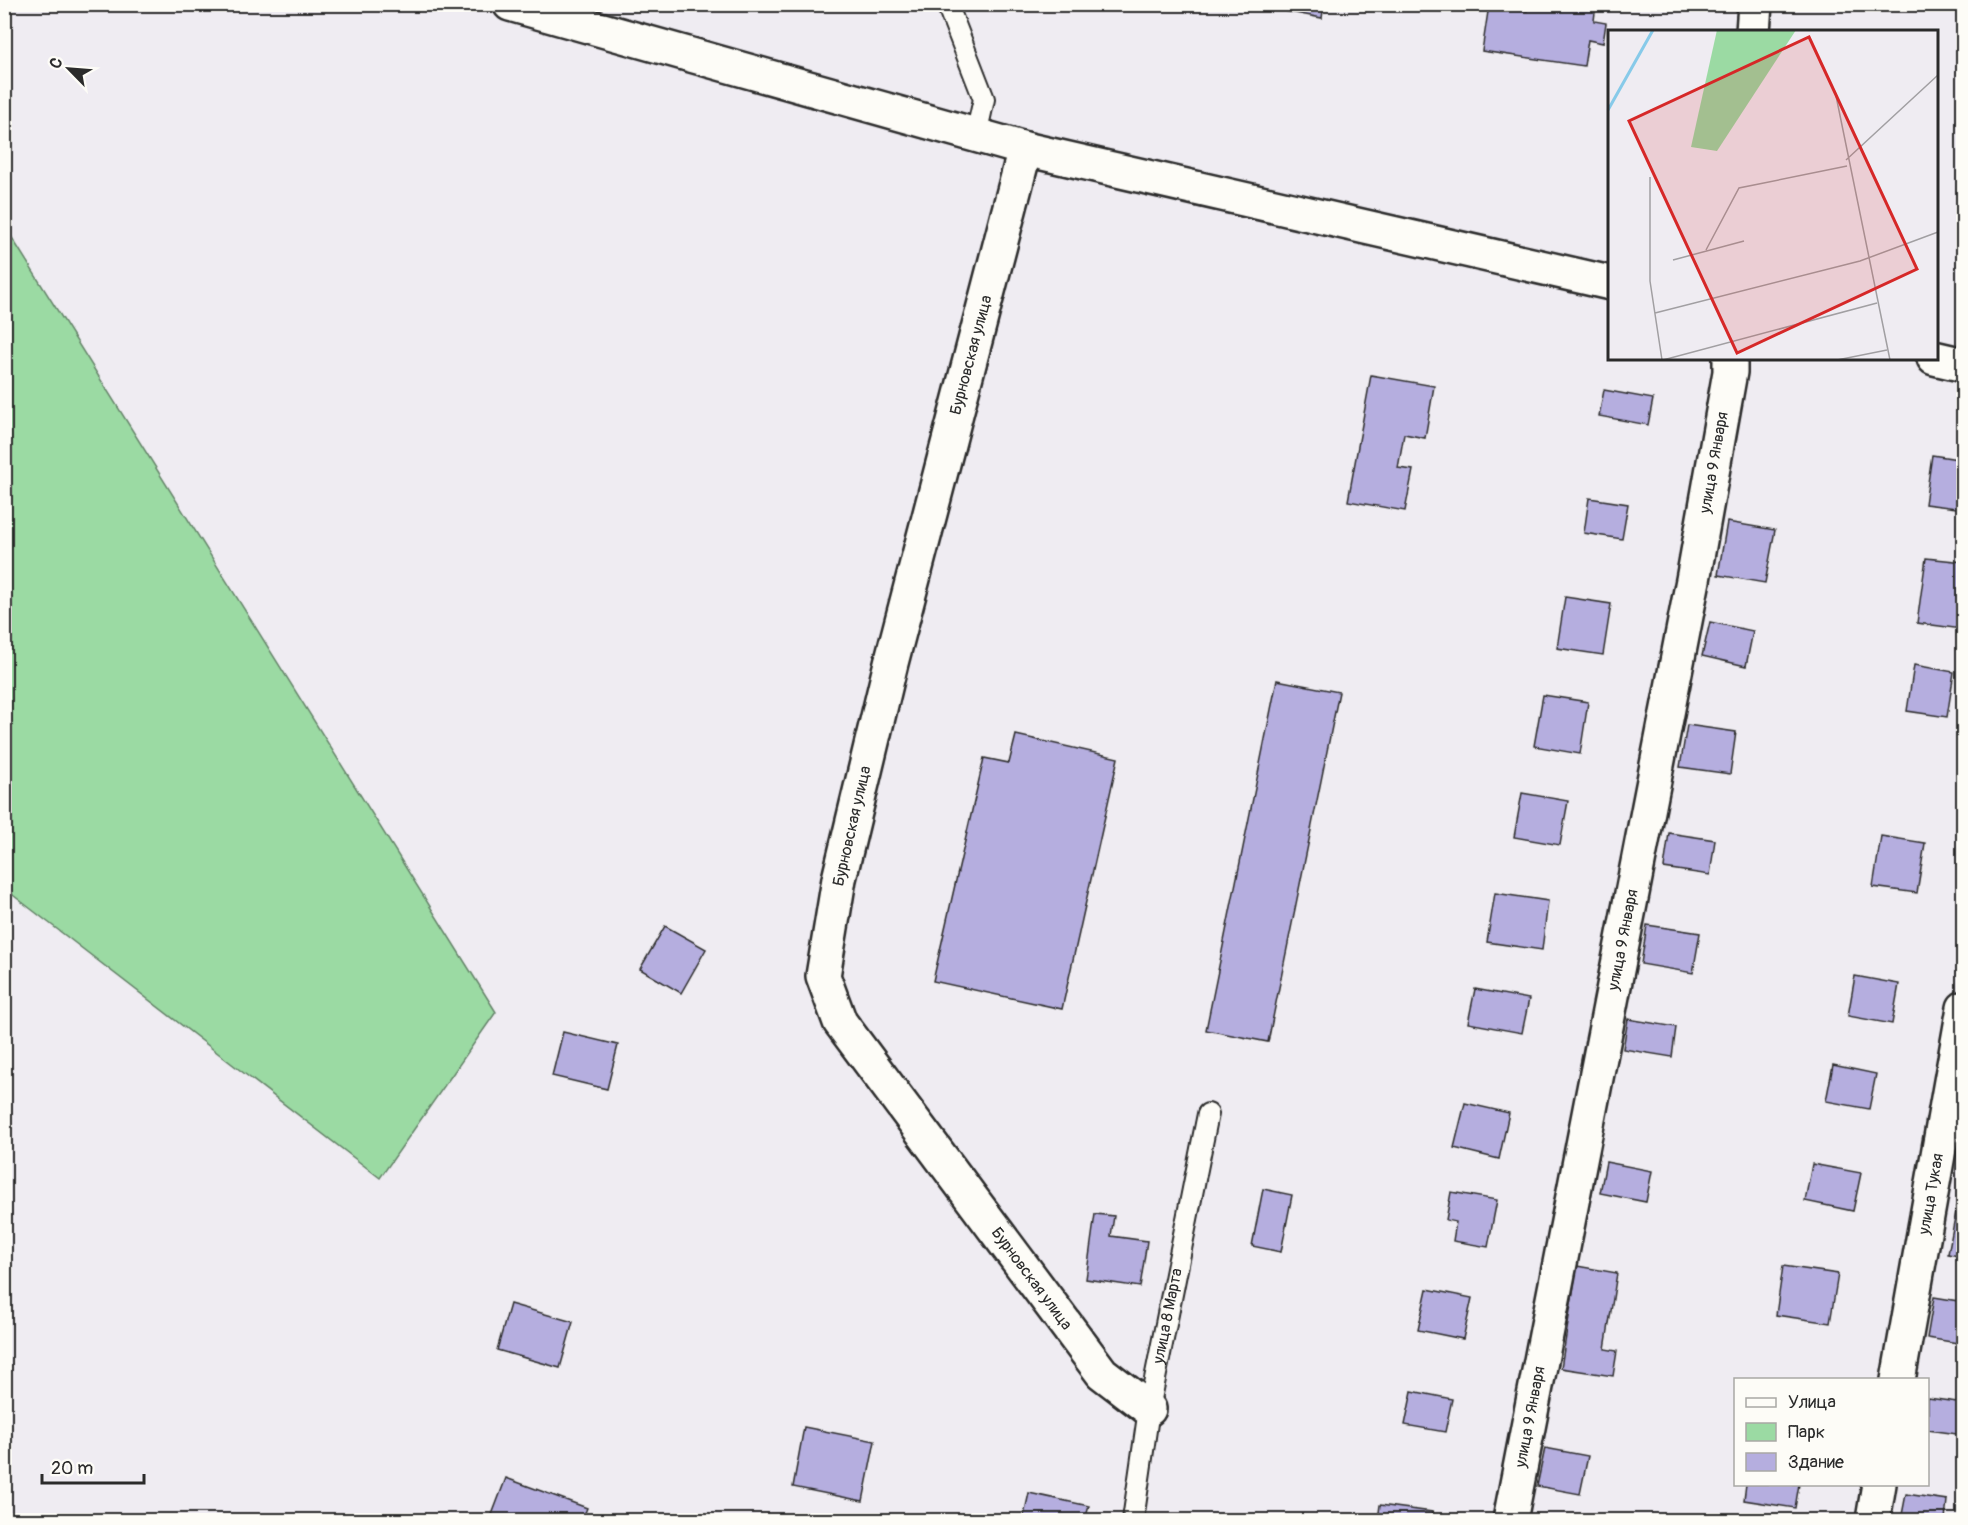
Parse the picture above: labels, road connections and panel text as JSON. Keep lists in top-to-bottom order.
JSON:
{
  "streets": {
    "street": ["Бурновская улица", "улица 9 Января", "улица Тукая"],
    "lane": ["улица 8 Марта"]
  },
  "crossings": [
    ["Бурновская улица", "улица 8 Марта"]
  ],
  "legend": ["Улица", "Парк", "Здание"],
  "scale_bar": "20 m",
  "north": "top left"
}
